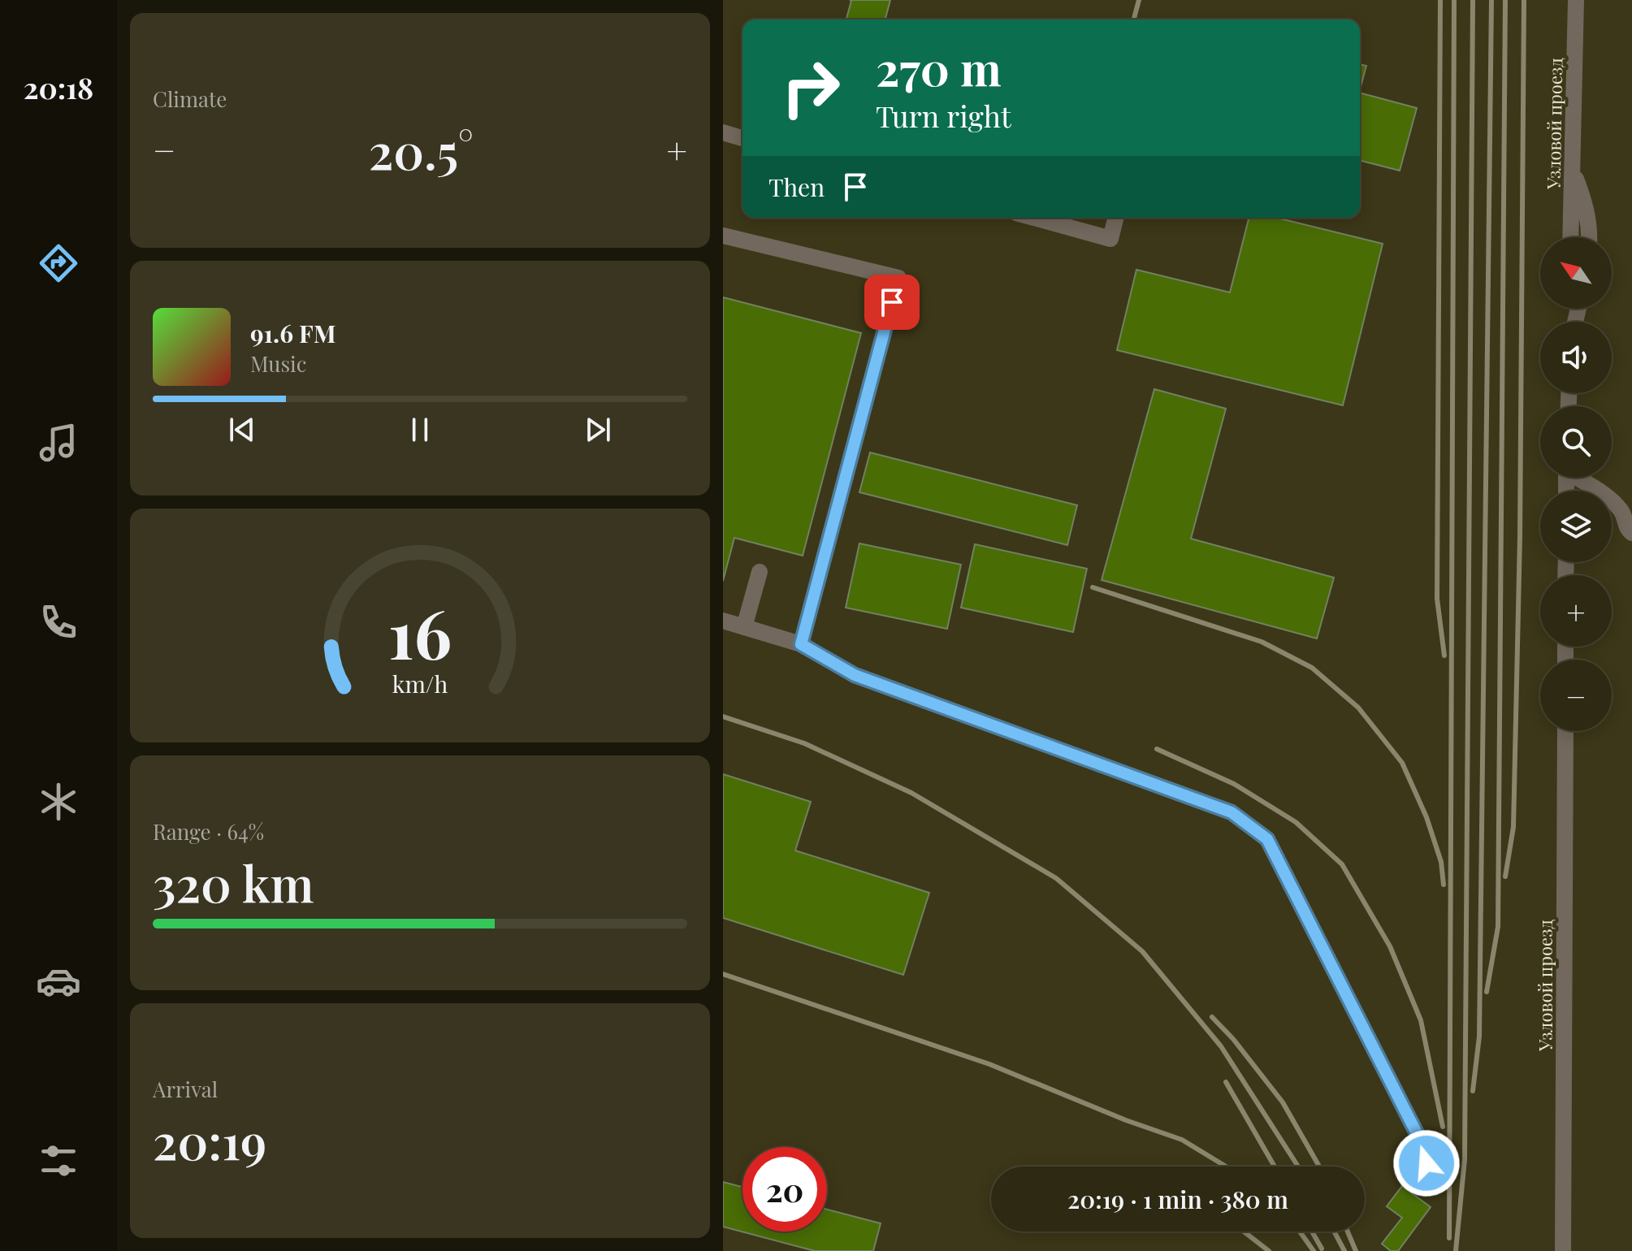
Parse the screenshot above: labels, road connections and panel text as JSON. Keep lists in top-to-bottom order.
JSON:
{
  "streets": {
    "street": ["Узловой проезд"]
  },
  "north": "top left",
  "page": {
    "tabs": "20:18",
    "tile": [
      "Climate",
      ["Range · 64%", "320 km"],
      ["Arrival", "20:19"]
    ],
    "turn": ["270 m", "Turn right"],
    "heat": ["−", "20.5°", "+"],
    "then": "Then",
    "map_buttons": ["+", "−"],
    "song": ["91.6 FM", "Music"],
    "limit": "20",
    "trip": "20:19 · 1 min · 380 m",
    "gauge": ["16", "km/h"]
  }
}
